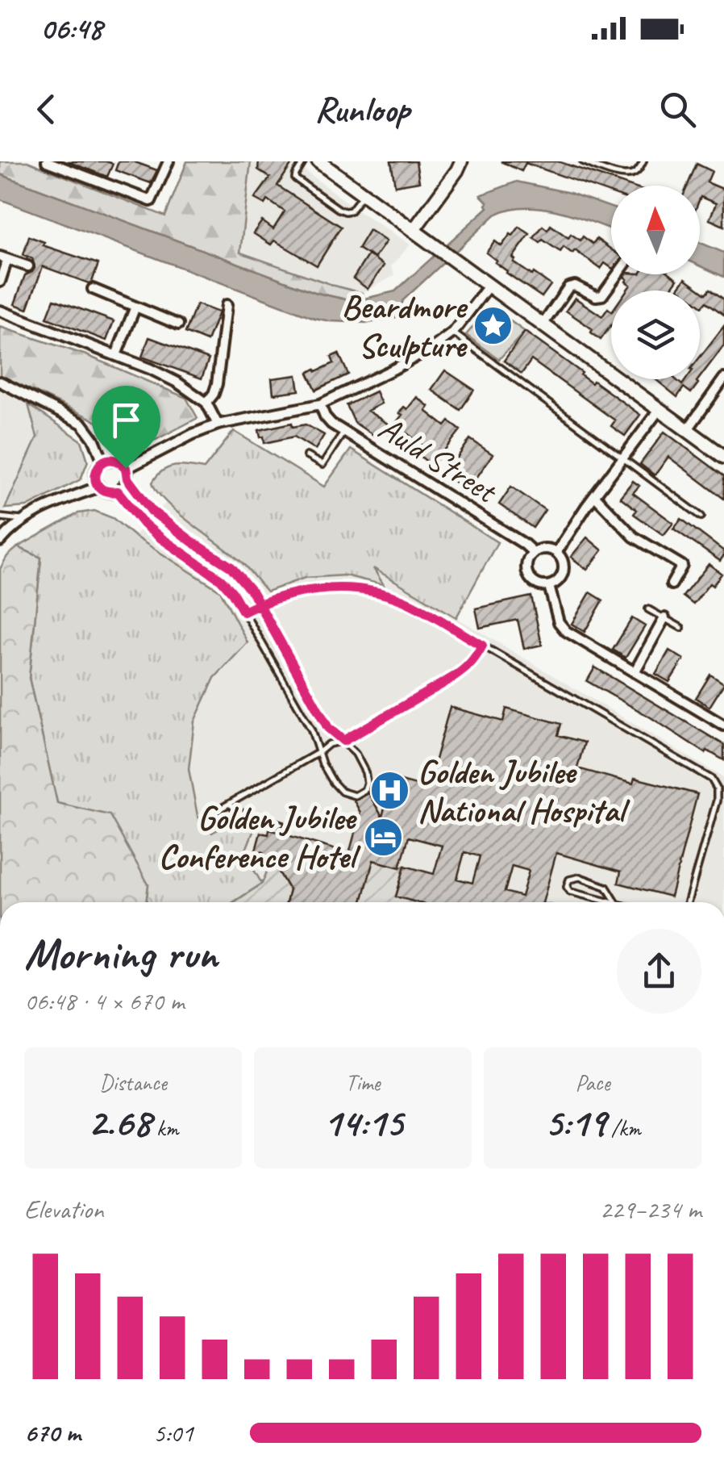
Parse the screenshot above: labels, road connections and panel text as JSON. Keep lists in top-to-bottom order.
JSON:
{
  "streets": {
    "street": ["Auld Street"]
  },
  "places": {
    "place": ["Beardmore Sculpture"],
    "hospital": ["Golden Jubilee National Hospital"],
    "hotel": ["Golden Jubilee Conference Hotel"]
  },
  "north": "top",
  "page": {
    "status": "06:48",
    "header": "Runloop",
    "heading": ["Morning run", "06:48 · 4 × 670 m"],
    "stats": [
      ["Distance", "2.68 km"],
      ["Time", "14:15"],
      ["Pace", "5:19 /km"]
    ],
    "chart": ["Elevation", "229–234 m"],
    "list": [
      {
        "name": "670 m",
        "note": "5:01"
      }
    ]
  }
}
